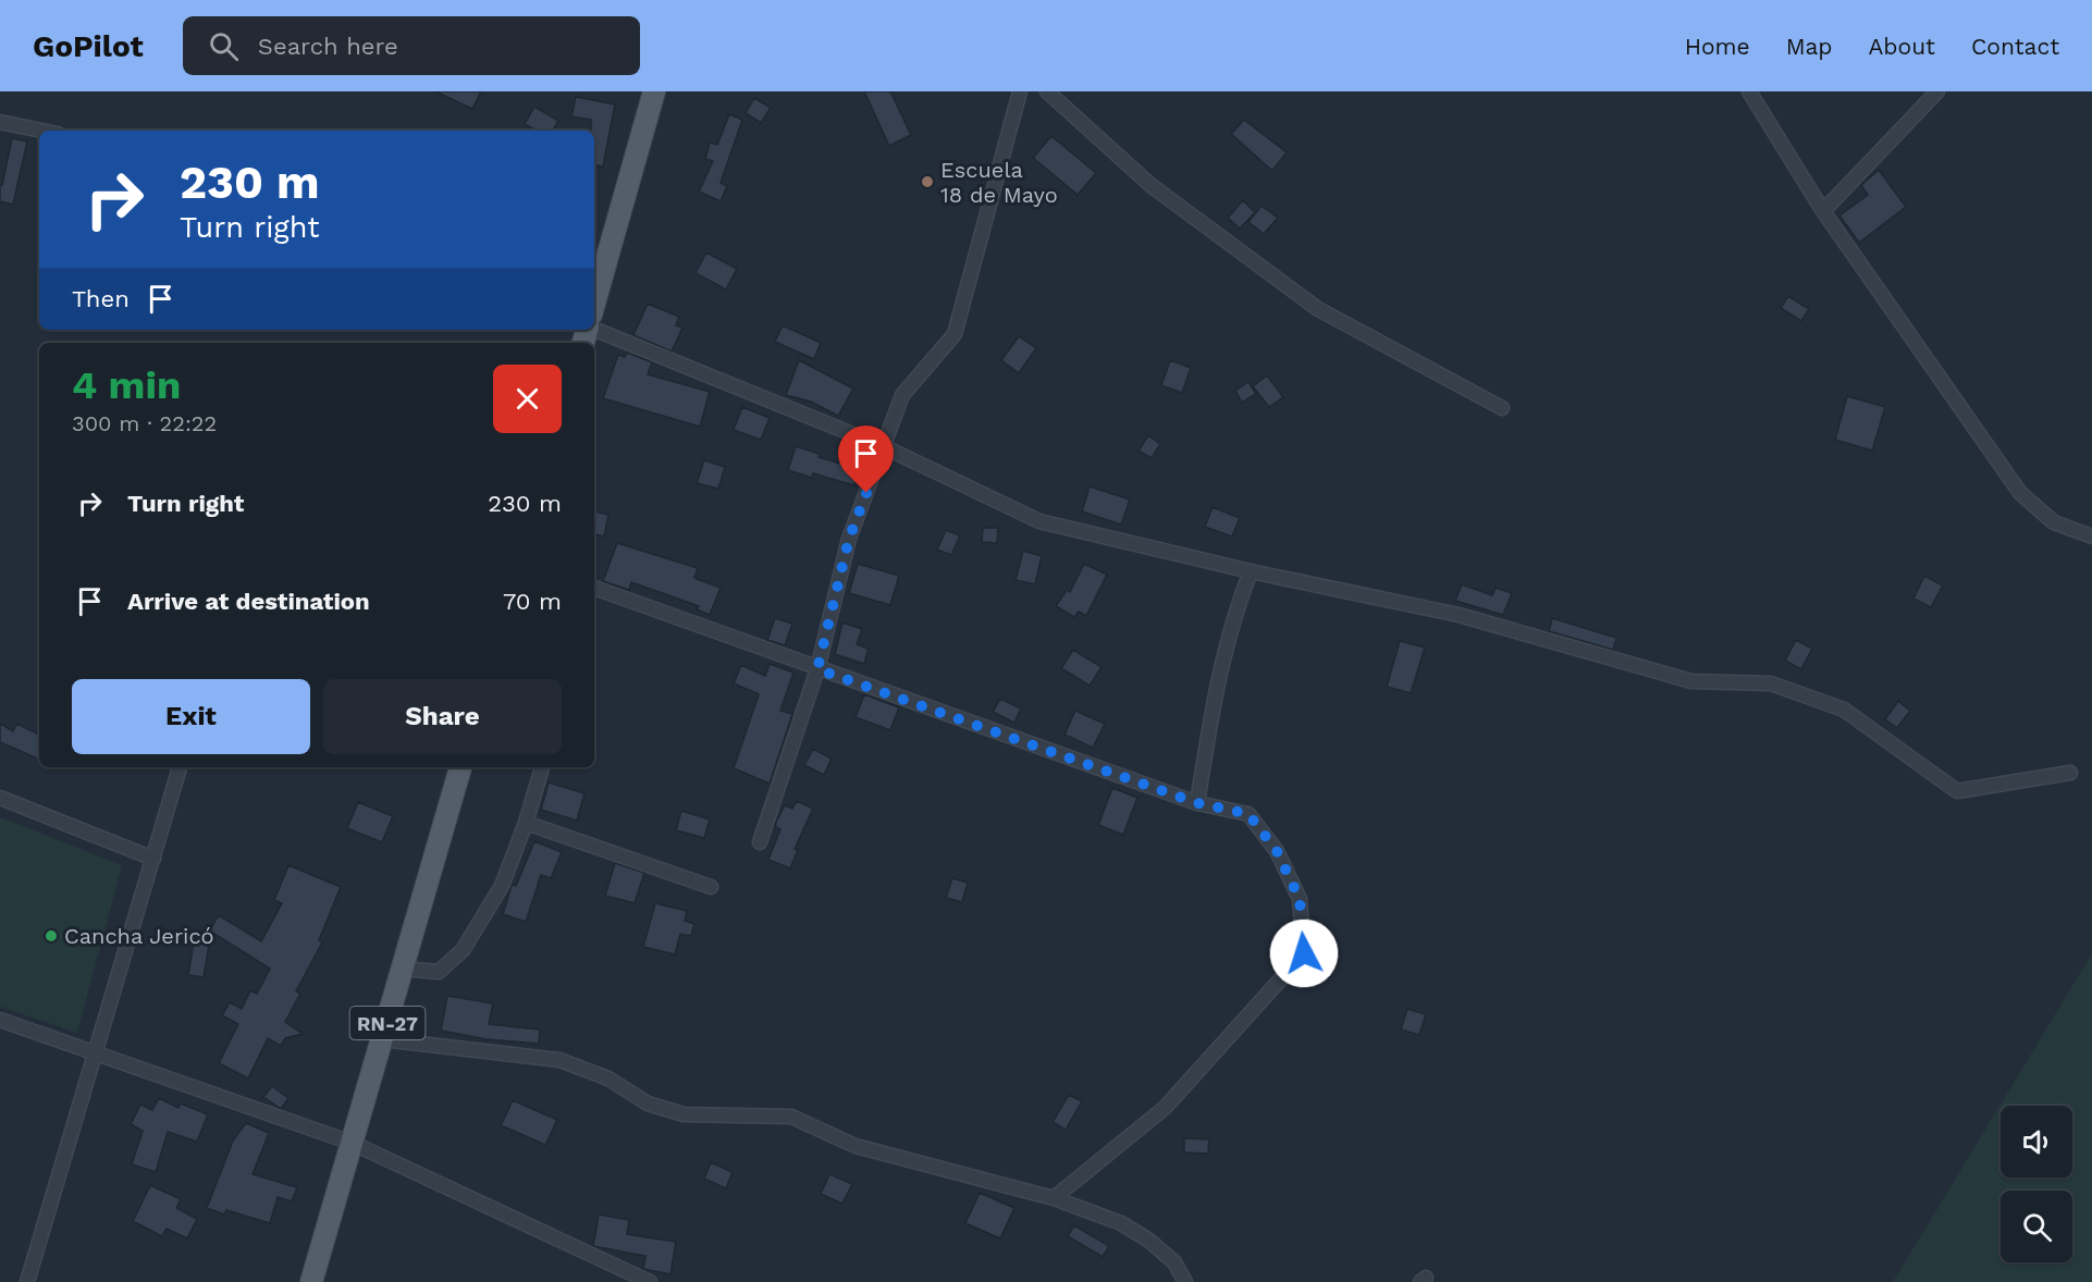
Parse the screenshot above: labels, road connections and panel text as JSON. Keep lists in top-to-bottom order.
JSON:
{
  "streets": {
    "main road": ["RN-27"]
  },
  "places": ["Escuela 18 de Mayo", "Cancha Jericó"],
  "page": {
    "header": "GoPilot",
    "search": "Search here",
    "nav": [
      "Home",
      "Map",
      "About",
      "Contact"
    ],
    "turn": ["230 m", "Turn right"],
    "then": "Then",
    "heading": ["4 min", "300 m · 22:22"],
    "list": [
      {
        "name": "Turn right",
        "value": "230 m"
      },
      {
        "name": "Arrive at destination",
        "value": "70 m"
      }
    ],
    "buttons": ["Exit", "Share"]
  }
}
